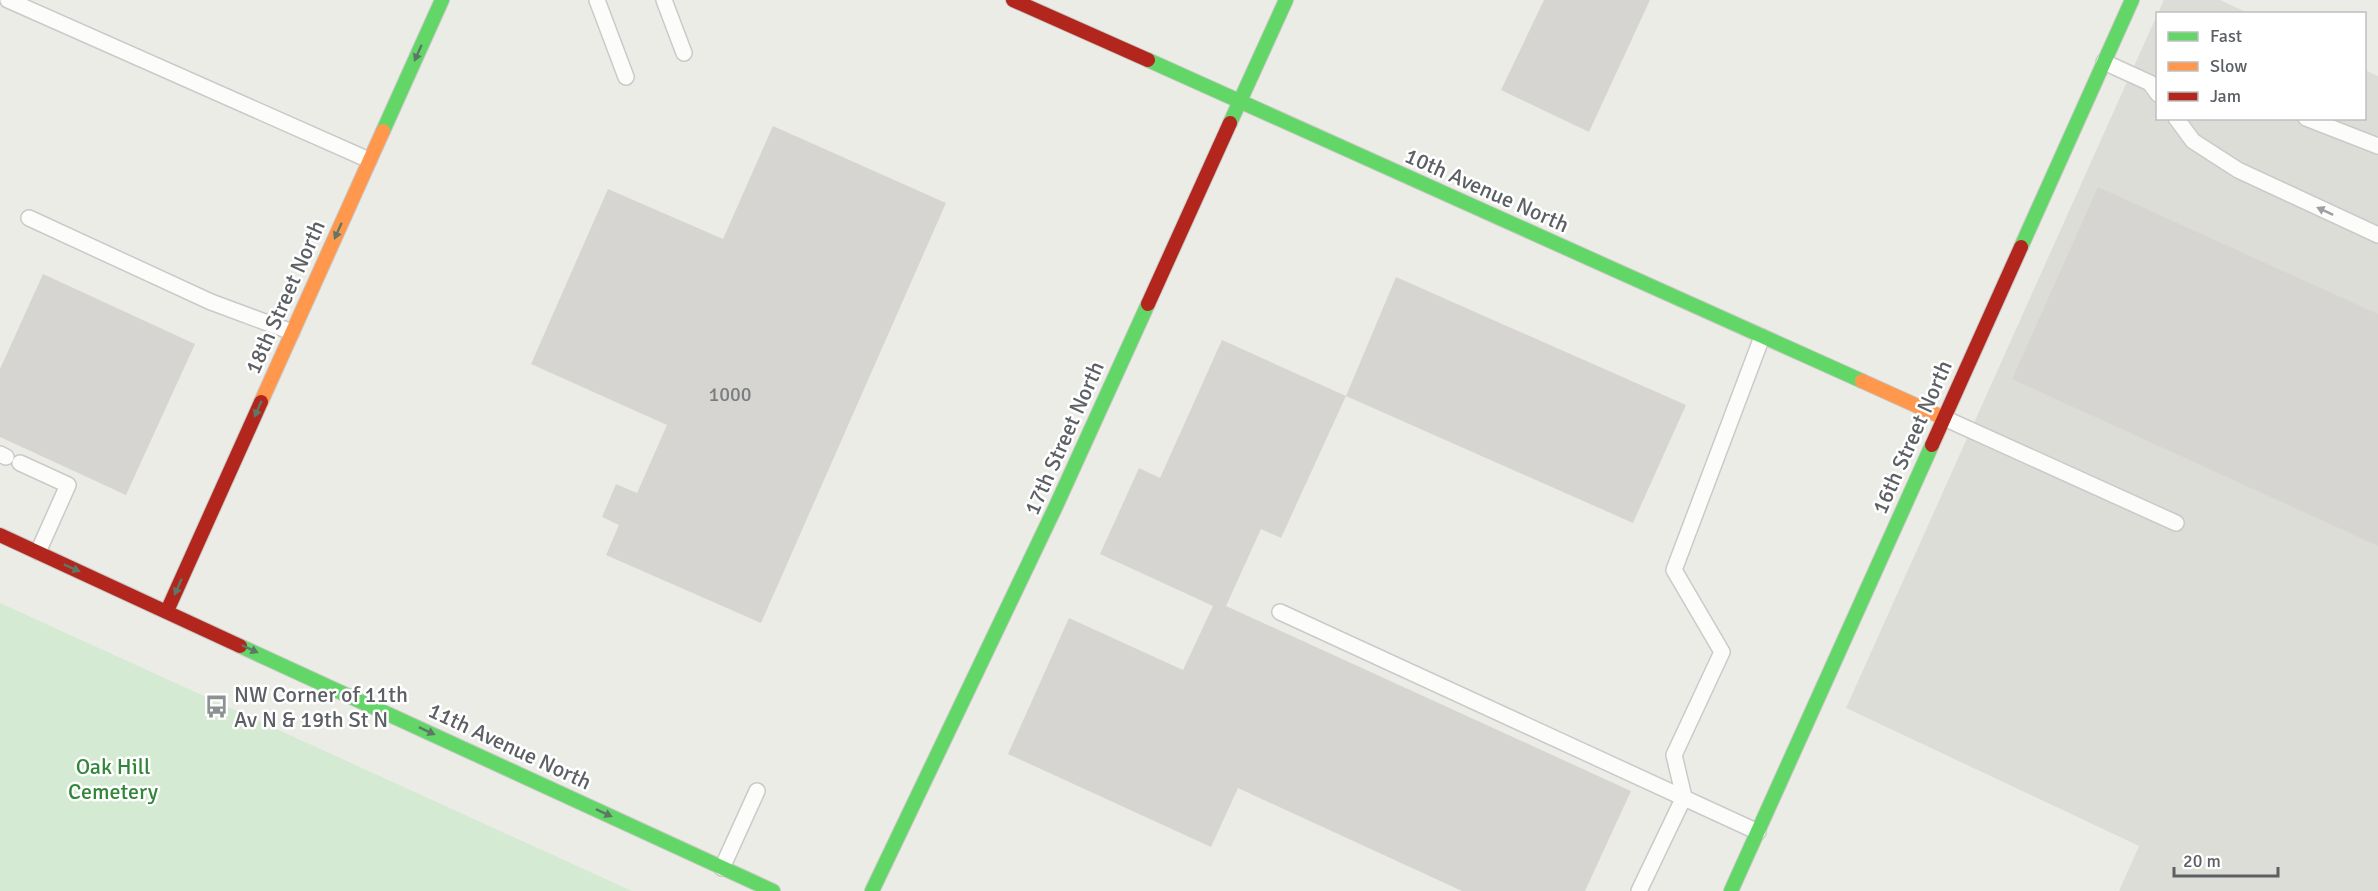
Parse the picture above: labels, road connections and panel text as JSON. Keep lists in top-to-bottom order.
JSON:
{
  "streets": {
    "street": [
      "10th Avenue North",
      "18th Street North",
      "16th Street North",
      "17th Street North",
      "11th Avenue North"
    ]
  },
  "crossings": [
    ["10th Avenue North", "16th Street North"],
    ["10th Avenue North", "17th Street North"],
    ["18th Street North", "11th Avenue North"]
  ],
  "one_way": ["18th Street North", "11th Avenue North"],
  "parks": ["Oak Hill Cemetery"],
  "places": {
    "bus stop": ["NW Corner of 11th Av N & 19th St N"]
  },
  "house_numbers": ["1000"],
  "legend": ["Fast", "Slow", "Jam"],
  "scale_bar": "20 m"
}
